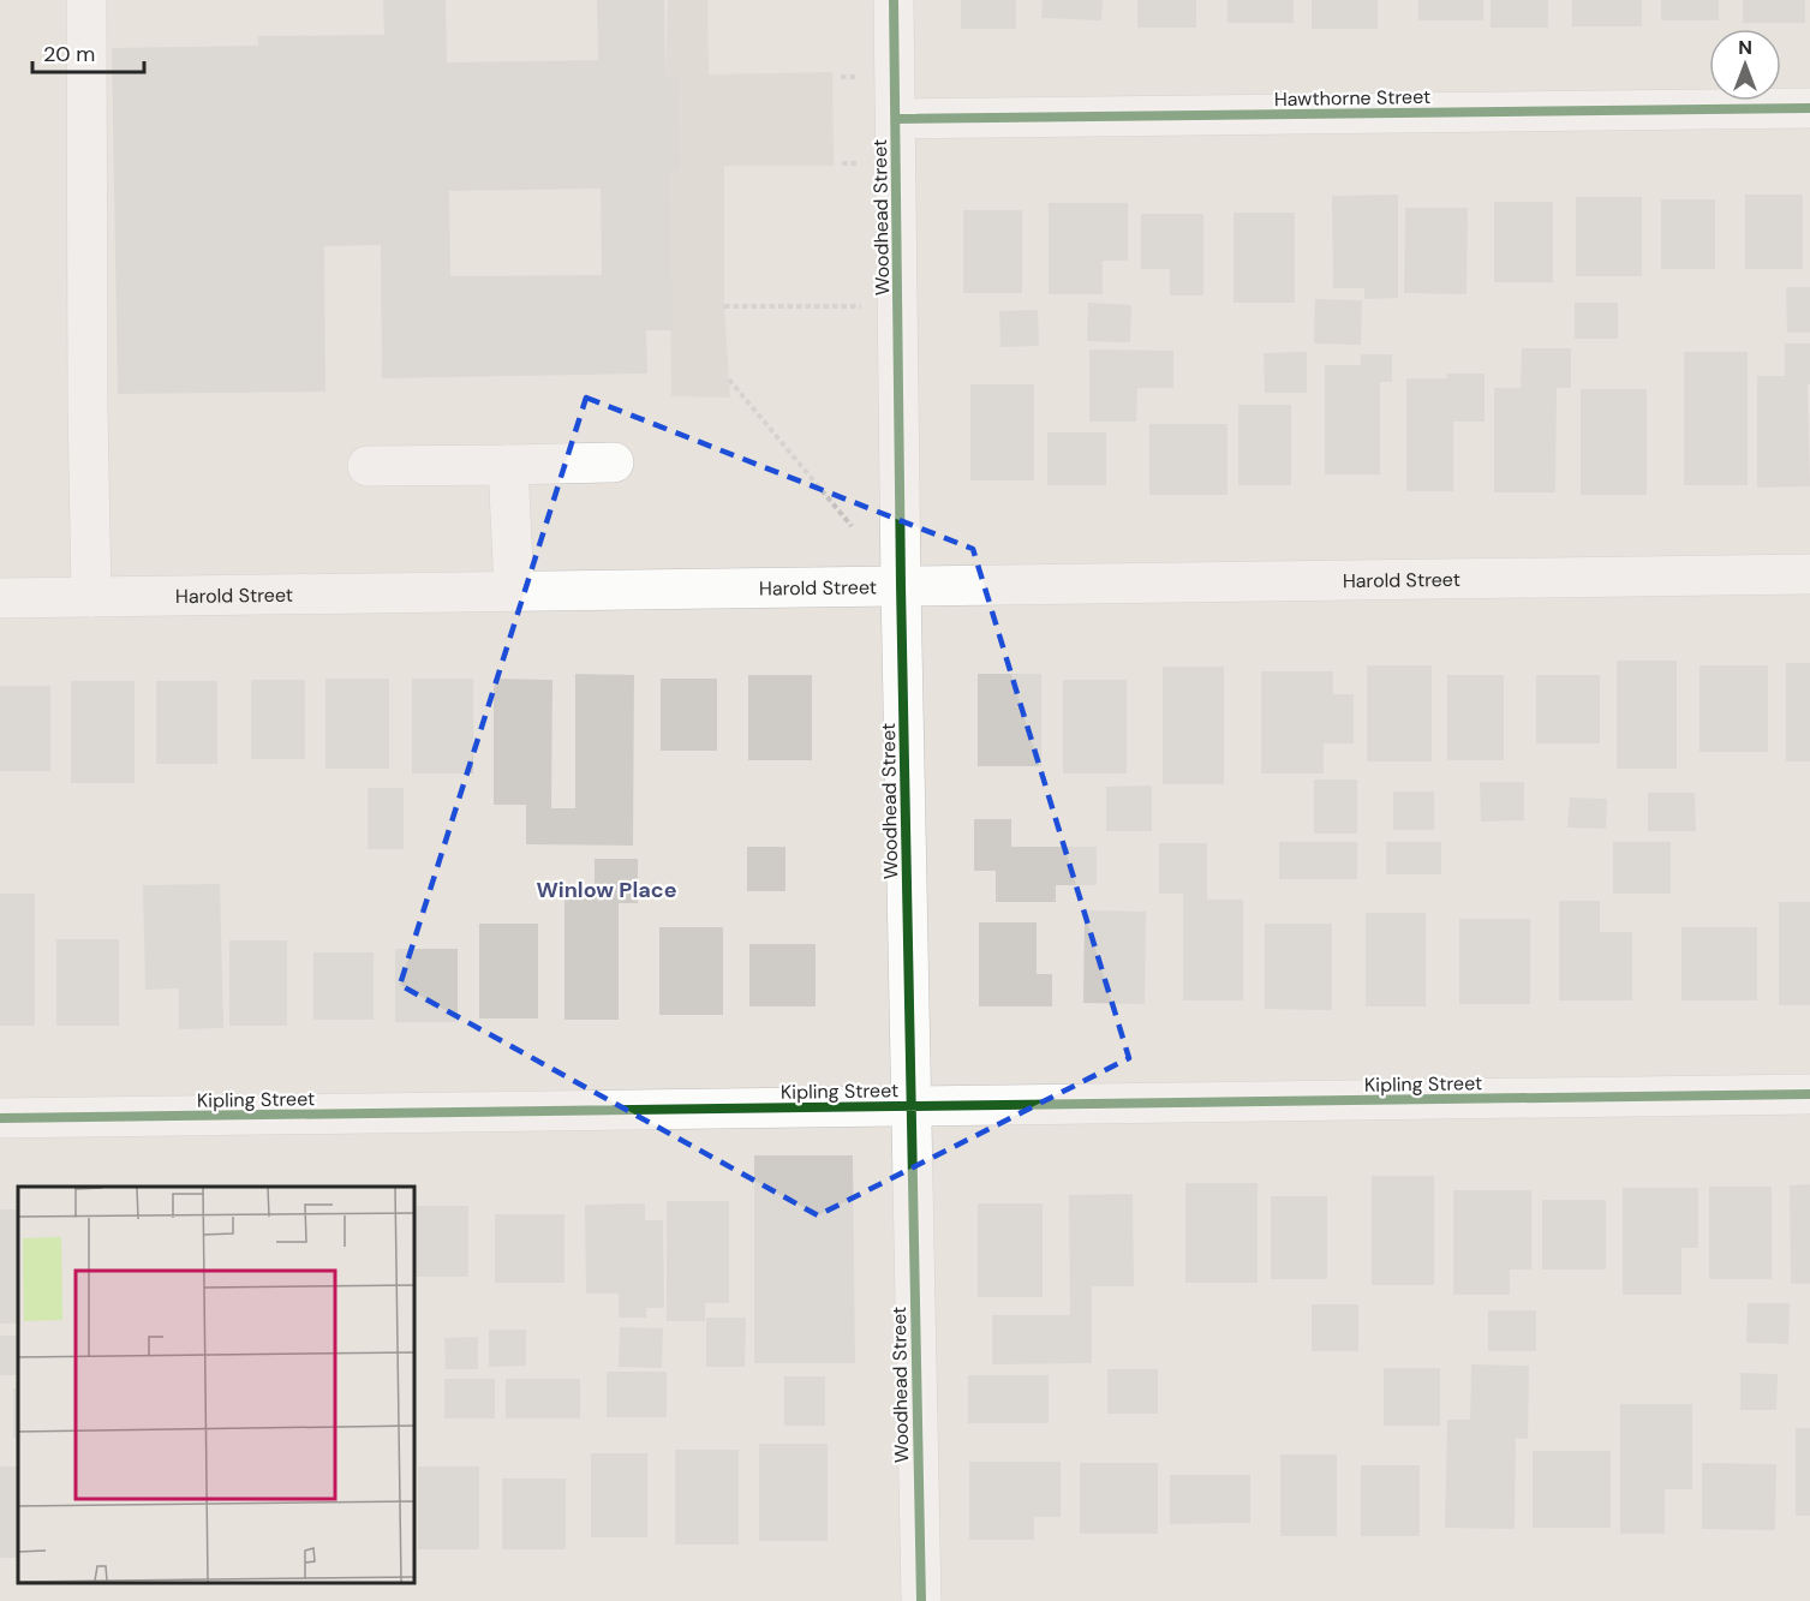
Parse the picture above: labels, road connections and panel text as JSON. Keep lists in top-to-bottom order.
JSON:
{
  "streets": {
    "street": [
      "Hawthorne Street",
      "Woodhead Street",
      "Harold Street",
      "Kipling Street"
    ]
  },
  "crossings": [
    ["Hawthorne Street", "Woodhead Street"],
    ["Woodhead Street", "Harold Street"],
    ["Woodhead Street", "Kipling Street"]
  ],
  "districts": ["Winlow Place"],
  "scale_bar": "20 m",
  "north": "top"
}
